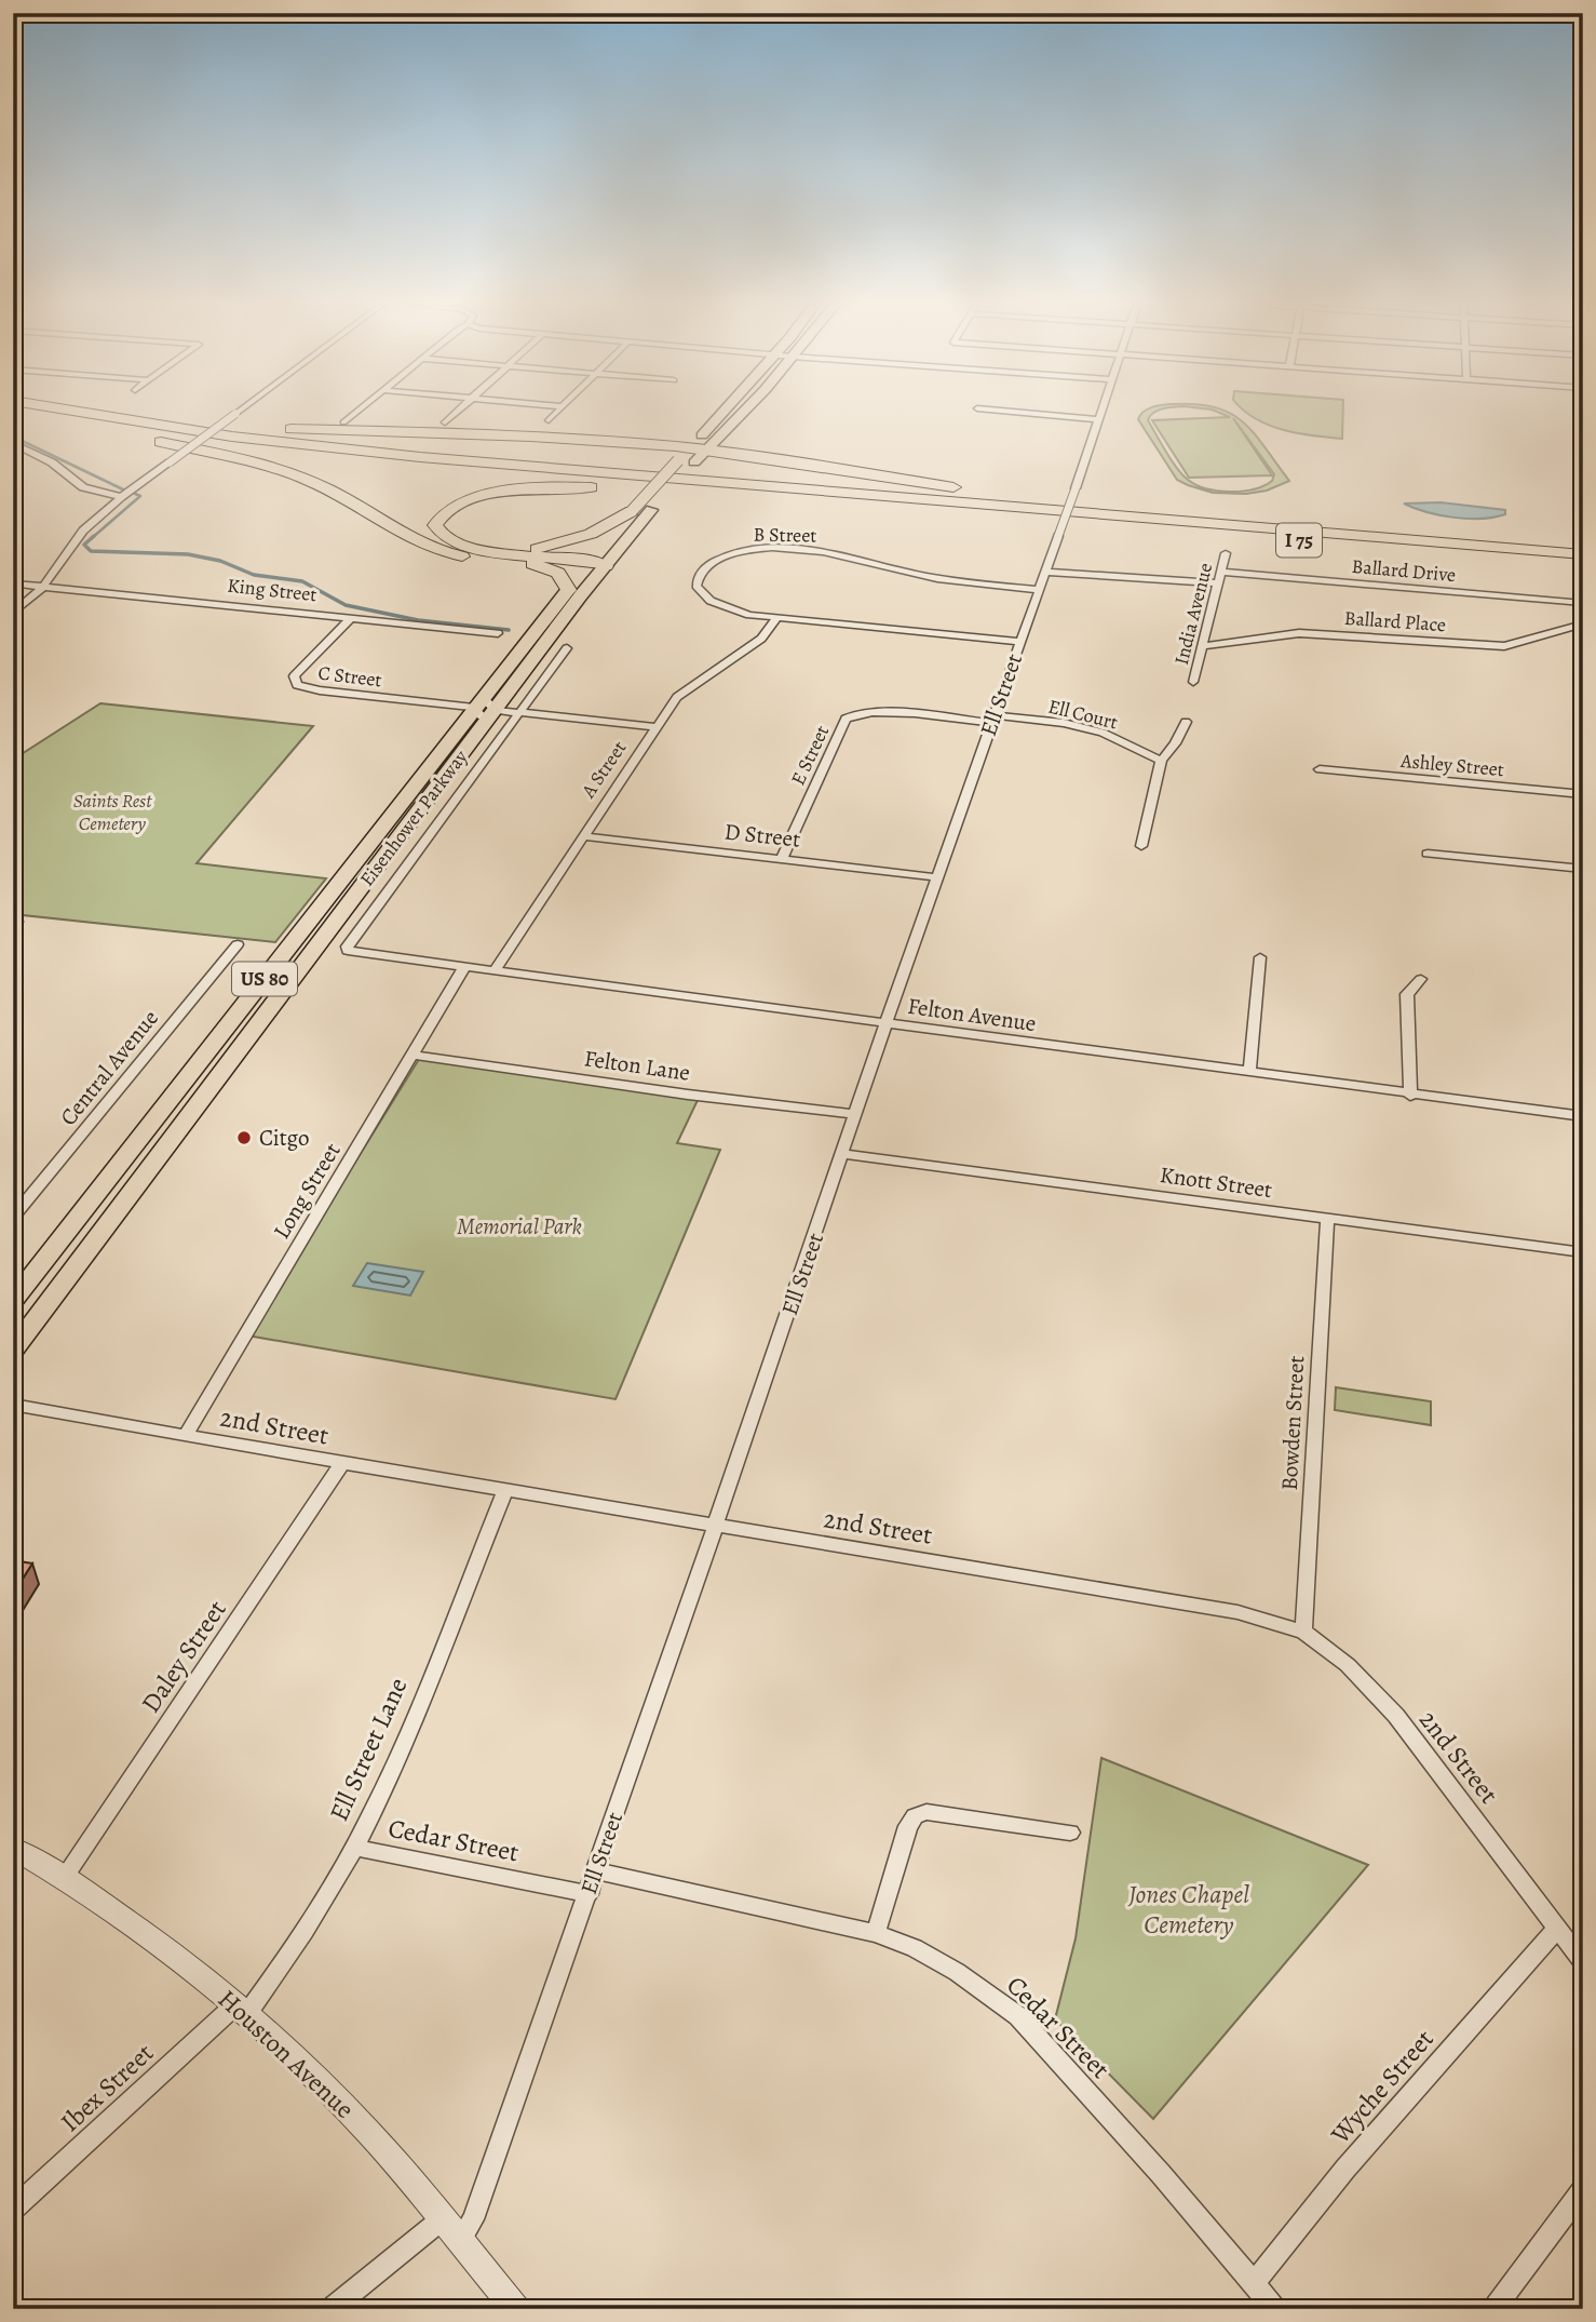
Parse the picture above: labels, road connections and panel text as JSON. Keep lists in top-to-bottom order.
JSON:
{
  "streets": {
    "highway": ["I 75"],
    "main road": ["Eisenhower Parkway", "US 80"],
    "street": [
      "B Street",
      "Ballard Drive",
      "King Street",
      "India Avenue",
      "Ballard Place",
      "C Street",
      "Ell Street",
      "Ell Court",
      "E Street",
      "Ashley Street",
      "A Street",
      "D Street",
      "Felton Avenue",
      "Felton Lane",
      "Central Avenue",
      "Knott Street",
      "Long Street",
      "Bowden Street",
      "2nd Street",
      "Daley Street",
      "Ell Street Lane",
      "Cedar Street",
      "Houston Avenue",
      "Wyche Street",
      "Ibex Street"
    ]
  },
  "crossings": [
    ["B Street", "Ell Street"],
    ["B Street", "A Street"],
    ["Ballard Drive", "India Avenue"],
    ["King Street", "C Street"],
    ["India Avenue", "Ballard Place"],
    ["C Street", "A Street"],
    ["C Street", "Eisenhower Parkway"],
    ["C Street", "Felton Avenue"],
    ["Ell Street", "Ell Court"],
    ["Ell Street", "E Street"],
    ["Ell Street", "D Street"],
    ["Ell Street", "Felton Avenue"],
    ["Ell Street", "Felton Lane"],
    ["Ell Street", "Knott Street"],
    ["Ell Street", "2nd Street"],
    ["Ell Street", "Cedar Street"],
    ["Ell Street", "Houston Avenue"],
    ["Ell Court", "E Street"],
    ["E Street", "D Street"],
    ["A Street", "D Street"],
    ["A Street", "Felton Avenue"],
    ["Felton Avenue", "Long Street"],
    ["Felton Lane", "Long Street"],
    ["Knott Street", "Bowden Street"],
    ["Long Street", "2nd Street"],
    ["Bowden Street", "2nd Street"],
    ["2nd Street", "Daley Street"],
    ["2nd Street", "Ell Street Lane"],
    ["2nd Street", "Wyche Street"],
    ["Daley Street", "Houston Avenue"],
    ["Ell Street Lane", "Cedar Street"],
    ["Ell Street Lane", "Houston Avenue"],
    ["Ell Street Lane", "Ibex Street"],
    ["Cedar Street", "Wyche Street"],
    ["Houston Avenue", "Ibex Street"]
  ],
  "parks": ["Saints Rest Cemetery", "Memorial Park", "Jones Chapel Cemetery"],
  "places": ["Citgo"]
}
